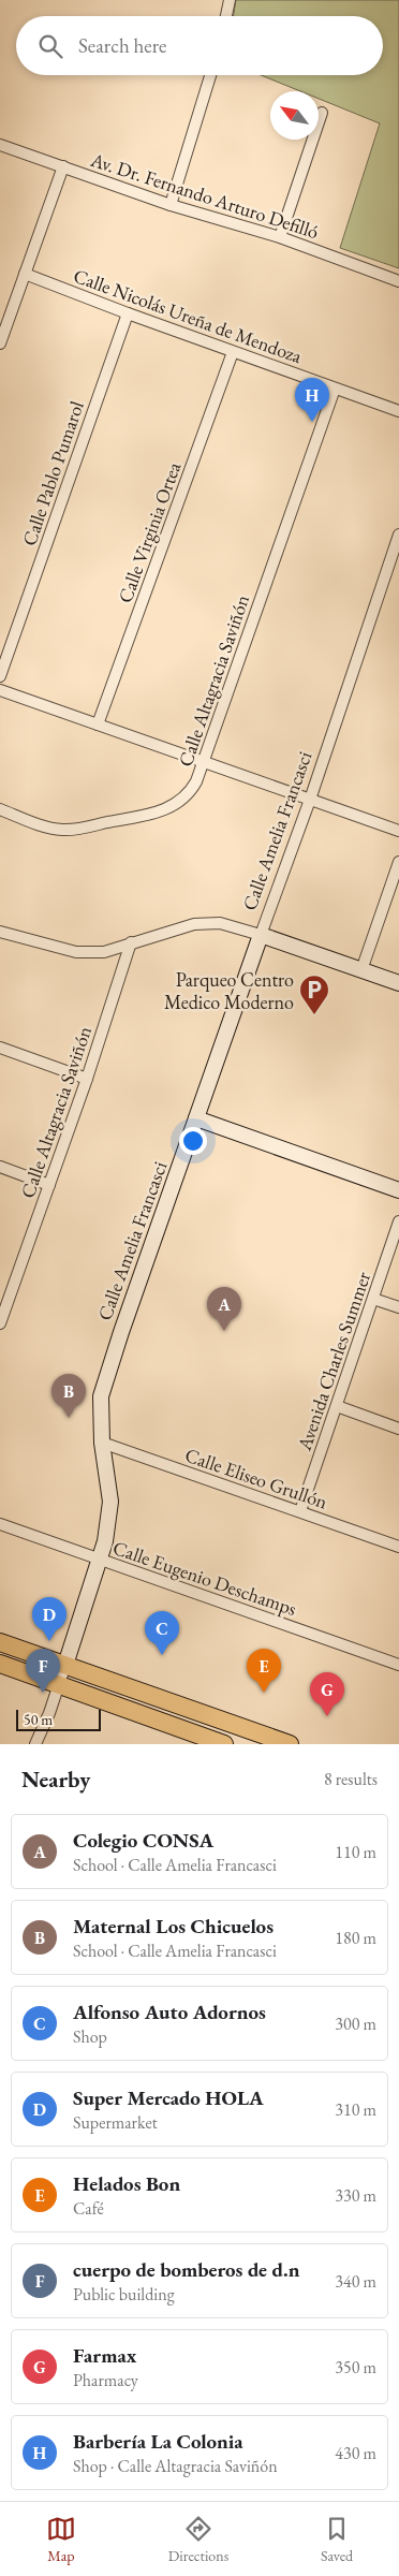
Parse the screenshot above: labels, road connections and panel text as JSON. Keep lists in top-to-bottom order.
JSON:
{
  "streets": {
    "street": [
      "Av. Dr. Fernando Arturo Defilló",
      "Calle Nicolás Ureña de Mendoza",
      "Calle Pablo Pumarol",
      "Calle Virginia Ortea",
      "Calle Altagracia Saviñón",
      "Calle Amelia Francasci",
      "Avenida Charles Summer",
      "Calle Eliseo Grullón",
      "Calle Eugenio Deschamps"
    ]
  },
  "crossings": [
    ["Calle Nicolás Ureña de Mendoza", "Calle Pablo Pumarol"],
    ["Calle Nicolás Ureña de Mendoza", "Calle Virginia Ortea"],
    ["Calle Nicolás Ureña de Mendoza", "Calle Altagracia Saviñón"],
    ["Calle Amelia Francasci", "Calle Eliseo Grullón"],
    ["Calle Amelia Francasci", "Calle Eugenio Deschamps"],
    ["Avenida Charles Summer", "Calle Eliseo Grullón"]
  ],
  "places": {
    "parking": ["Parqueo Centro Medico Moderno"]
  },
  "scale_bar": "50 m",
  "north": "top left",
  "page": {
    "search": "Search here",
    "pins": [
      "H",
      "A",
      "B",
      "D",
      "C",
      "E",
      "F",
      "G"
    ],
    "scale": "50 m",
    "heading": ["Nearby", "8 results"],
    "list": [
      {
        "mark": "A",
        "name": "Colegio CONSA",
        "note": "School · Calle Amelia Francasci",
        "value": "110 m"
      },
      {
        "mark": "B",
        "name": "Maternal Los Chicuelos",
        "note": "School · Calle Amelia Francasci",
        "value": "180 m"
      },
      {
        "mark": "C",
        "name": "Alfonso Auto Adornos",
        "note": "Shop",
        "value": "300 m"
      },
      {
        "mark": "D",
        "name": "Super Mercado HOLA",
        "note": "Supermarket",
        "value": "310 m"
      },
      {
        "mark": "E",
        "name": "Helados Bon",
        "note": "Café",
        "value": "330 m"
      },
      {
        "mark": "F",
        "name": "cuerpo de bomberos de d.n",
        "note": "Public building",
        "value": "340 m"
      },
      {
        "mark": "G",
        "name": "Farmax",
        "note": "Pharmacy",
        "value": "350 m"
      },
      {
        "mark": "H",
        "name": "Barbería La Colonia",
        "note": "Shop · Calle Altagracia Saviñón",
        "value": "430 m"
      }
    ],
    "nav": ["Map", "Directions", "Saved"]
  }
}
